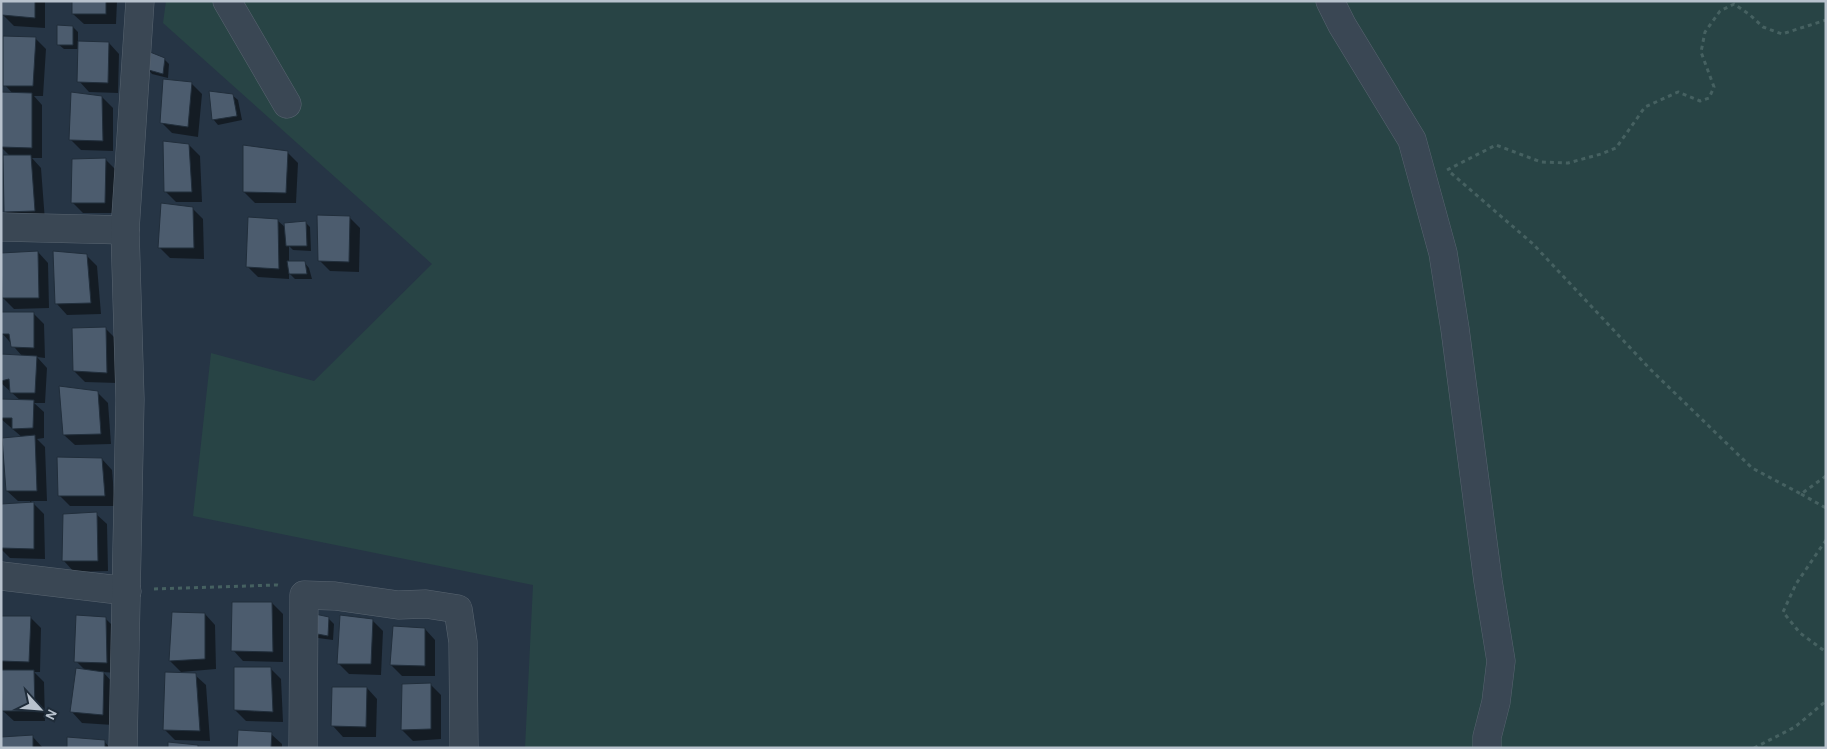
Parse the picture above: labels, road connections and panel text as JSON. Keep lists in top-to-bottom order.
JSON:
{
  "north": "bottom right"
}
